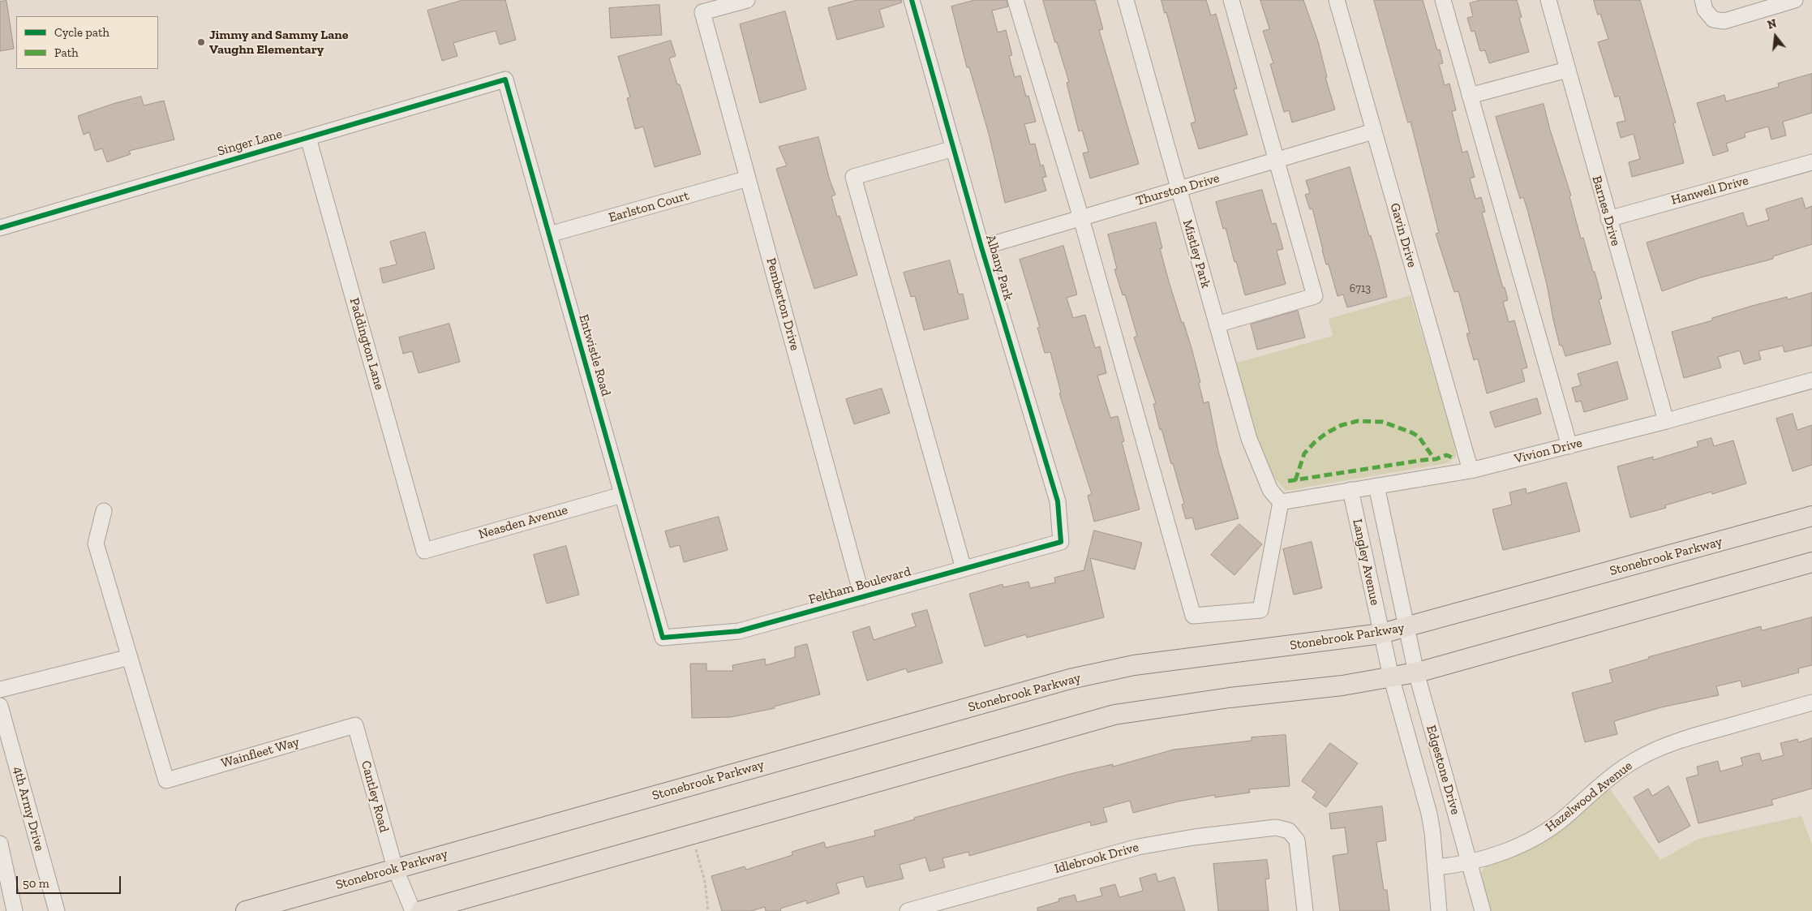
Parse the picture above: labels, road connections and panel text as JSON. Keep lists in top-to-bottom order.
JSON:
{
  "streets": {
    "main road": ["Stonebrook Parkway"],
    "street": [
      "Singer Lane",
      "Thurston Drive",
      "Hanwell Drive",
      "Earlston Court",
      "Barnes Drive",
      "Gavin Drive",
      "Mistley Park",
      "Albany Park",
      "Pemberton Drive",
      "Paddington Lane",
      "Entwistle Road",
      "Vivion Drive",
      "Neasden Avenue",
      "Langley Avenue",
      "Feltham Boulevard",
      "Wainfleet Way",
      "Edgestone Drive",
      "Cantley Road",
      "Hazelwood Avenue",
      "4th Army Drive",
      "Idlebrook Drive"
    ]
  },
  "crossings": [
    ["Singer Lane", "Paddington Lane"],
    ["Singer Lane", "Entwistle Road"],
    ["Thurston Drive", "Gavin Drive"],
    ["Thurston Drive", "Mistley Park"],
    ["Thurston Drive", "Albany Park"],
    ["Hanwell Drive", "Barnes Drive"],
    ["Earlston Court", "Pemberton Drive"],
    ["Earlston Court", "Entwistle Road"],
    ["Barnes Drive", "Vivion Drive"],
    ["Gavin Drive", "Vivion Drive"],
    ["Mistley Park", "Vivion Drive"],
    ["Albany Park", "Feltham Boulevard"],
    ["Pemberton Drive", "Feltham Boulevard"],
    ["Paddington Lane", "Neasden Avenue"],
    ["Entwistle Road", "Neasden Avenue"],
    ["Entwistle Road", "Feltham Boulevard"],
    ["Vivion Drive", "Langley Avenue"],
    ["Stonebrook Parkway", "Langley Avenue"],
    ["Stonebrook Parkway", "Edgestone Drive"],
    ["Stonebrook Parkway", "Cantley Road"],
    ["Langley Avenue", "Edgestone Drive"],
    ["Wainfleet Way", "Cantley Road"],
    ["Edgestone Drive", "Hazelwood Avenue"]
  ],
  "places": ["Jimmy and Sammy Lane Vaughn Elementary"],
  "house_numbers": ["6713"],
  "legend": ["Cycle path", "Path"],
  "scale_bar": "50 m",
  "north": "top"
}
